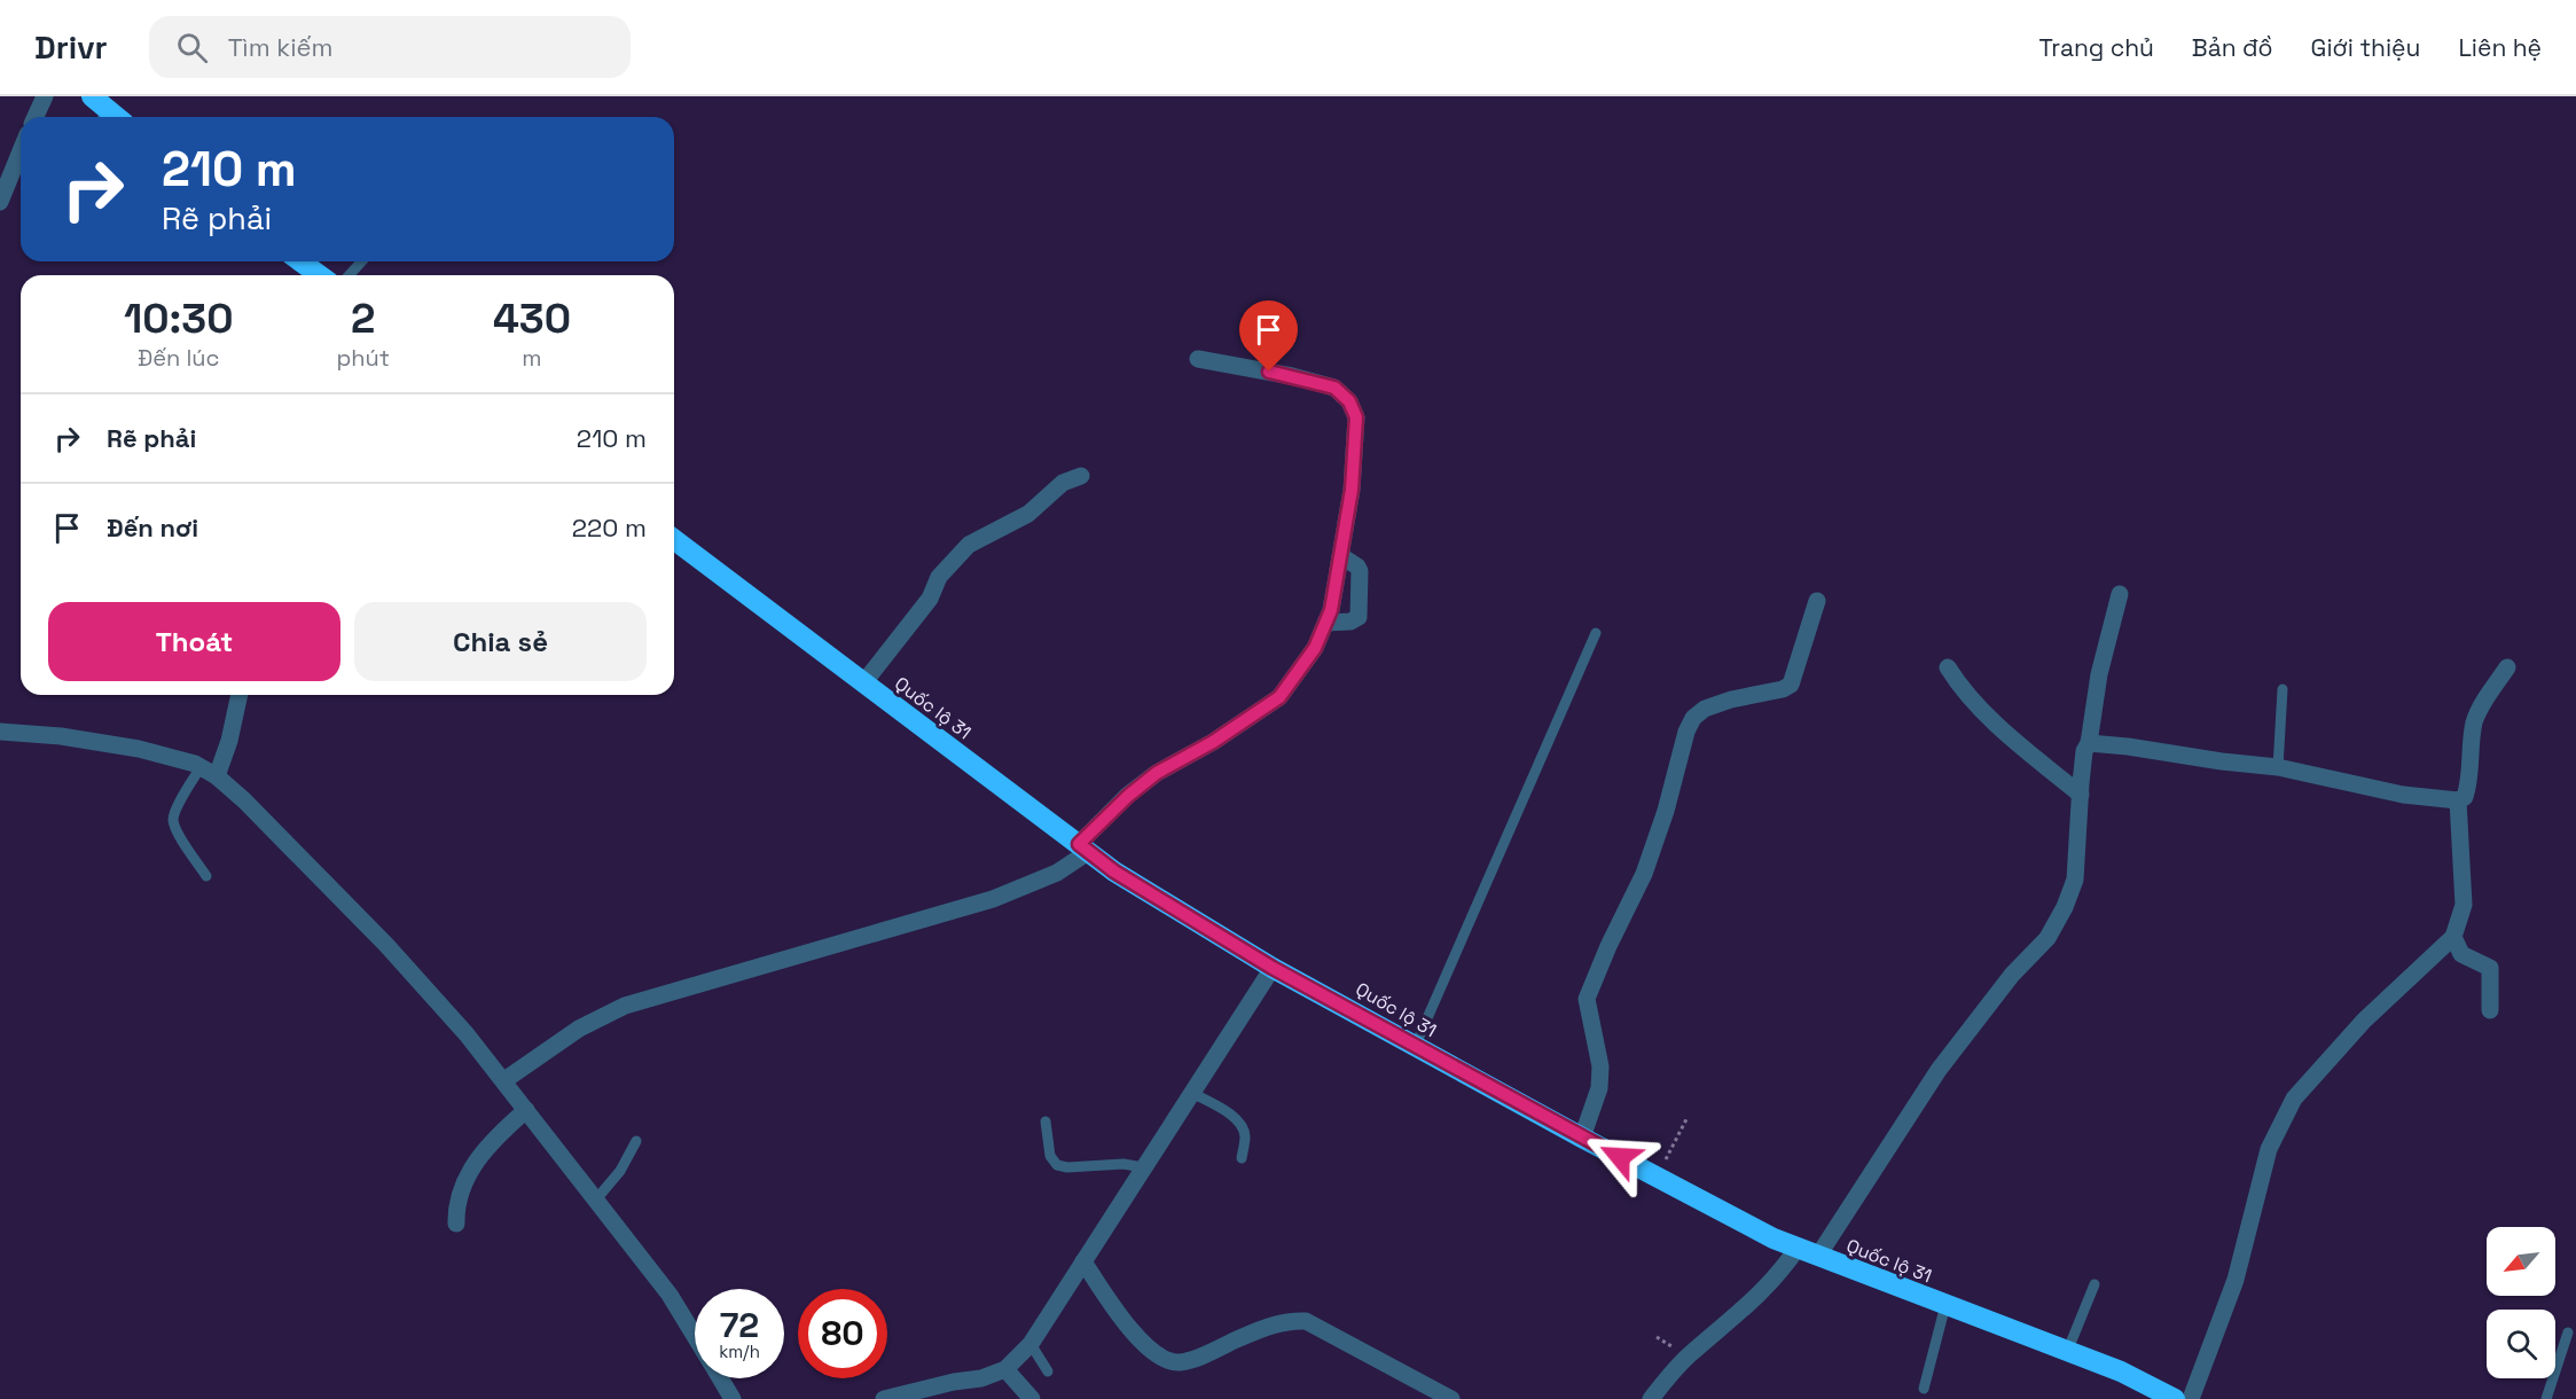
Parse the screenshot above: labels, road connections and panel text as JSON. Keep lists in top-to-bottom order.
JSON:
{
  "streets": {
    "highway": ["Quốc lộ 31"]
  },
  "north": "bottom left",
  "page": {
    "header": "Drivr",
    "search": "Tìm kiếm",
    "nav": [
      "Trang chủ",
      "Bản đồ",
      "Giới thiệu",
      "Liên hệ"
    ],
    "turn": ["210 m", "Rẽ phải"],
    "eta": [
      "10:30",
      "Đến lúc",
      "2",
      "phút",
      "430",
      "m"
    ],
    "list": [
      {
        "name": "Rẽ phải",
        "value": "210 m"
      },
      {
        "name": "Đến nơi",
        "value": "220 m"
      }
    ],
    "buttons": ["Thoát", "Chia sẻ"],
    "speed": "72 km/h",
    "limit": "80"
  }
}
